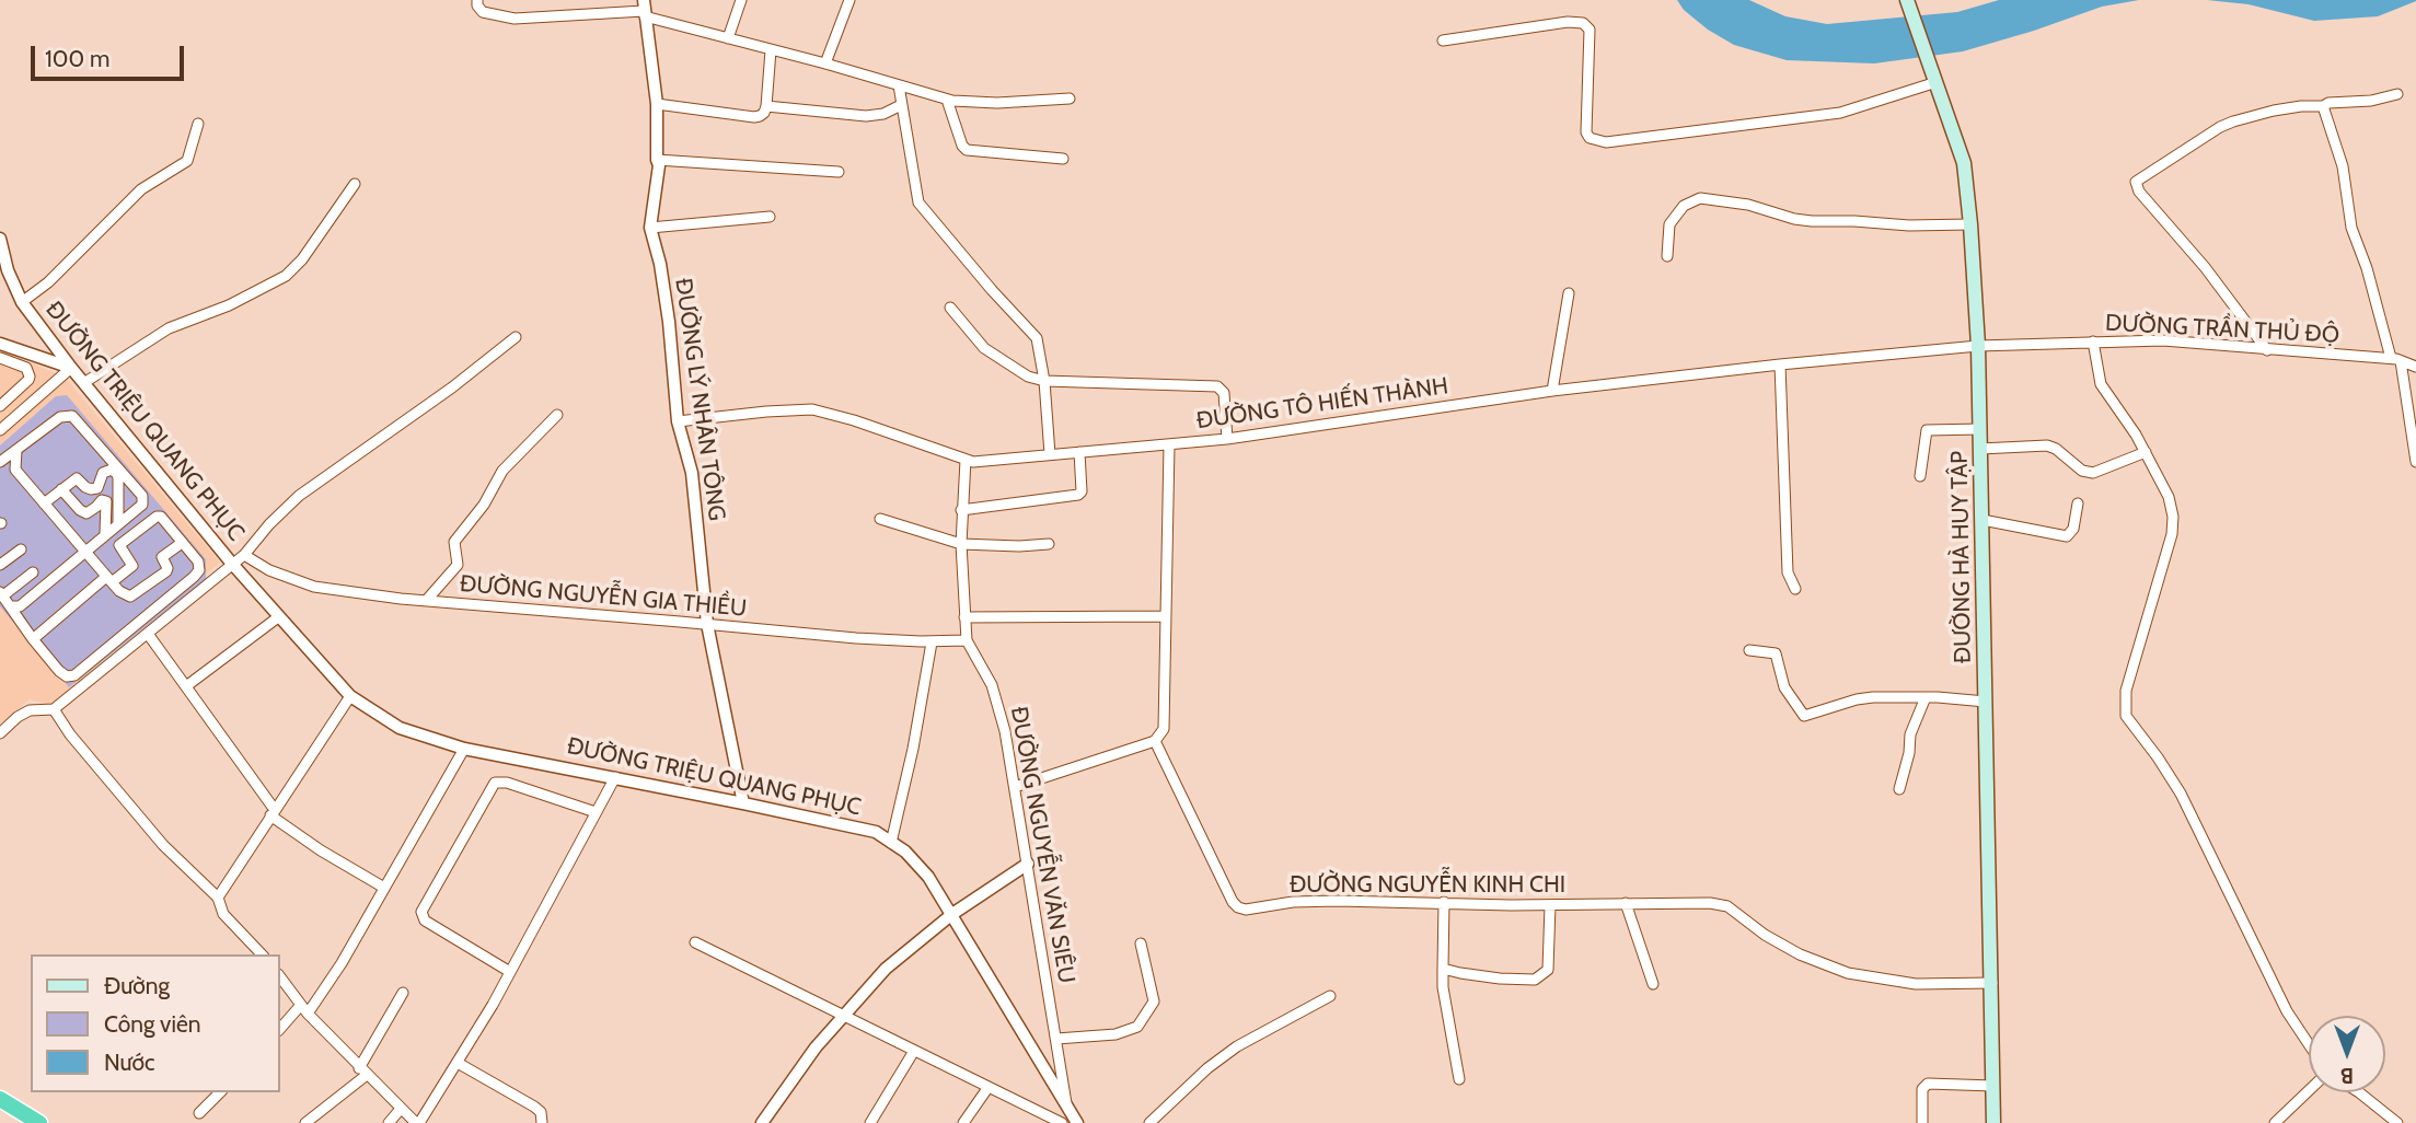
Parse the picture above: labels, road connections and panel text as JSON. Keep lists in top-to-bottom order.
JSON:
{
  "streets": {
    "main road": ["ĐƯỜNG HÀ HUY TẬP"],
    "street": [
      "DƯỜNG TRẦN THỦ ĐỘ",
      "ĐƯỜNG LÝ NHÂN TÔNG",
      "ĐƯỜNG TÔ HIẾN THÀNH",
      "ĐƯỜNG TRIỆU QUANG PHỤC",
      "ĐƯỜNG NGUYỄN GIA THIỀU",
      "ĐƯỜNG NGUYỄN VĂN SIÊU",
      "ĐƯỜNG NGUYỄN KINH CHI"
    ]
  },
  "crossings": [
    ["DƯỜNG TRẦN THỦ ĐỘ", "ĐƯỜNG TÔ HIẾN THÀNH"],
    ["DƯỜNG TRẦN THỦ ĐỘ", "ĐƯỜNG HÀ HUY TẬP"],
    ["ĐƯỜNG LÝ NHÂN TÔNG", "ĐƯỜNG TÔ HIẾN THÀNH"],
    ["ĐƯỜNG LÝ NHÂN TÔNG", "ĐƯỜNG TRIỆU QUANG PHỤC"],
    ["ĐƯỜNG LÝ NHÂN TÔNG", "ĐƯỜNG NGUYỄN GIA THIỀU"],
    ["ĐƯỜNG TÔ HIẾN THÀNH", "ĐƯỜNG HÀ HUY TẬP"],
    ["ĐƯỜNG TÔ HIẾN THÀNH", "ĐƯỜNG NGUYỄN VĂN SIÊU"],
    ["ĐƯỜNG TRIỆU QUANG PHỤC", "ĐƯỜNG NGUYỄN VĂN SIÊU"],
    ["ĐƯỜNG HÀ HUY TẬP", "ĐƯỜNG NGUYỄN KINH CHI"],
    ["ĐƯỜNG NGUYỄN GIA THIỀU", "ĐƯỜNG NGUYỄN VĂN SIÊU"]
  ],
  "legend": ["Đường", "Công viên", "Nước"],
  "scale_bar": "100 m",
  "north": "bottom"
}
